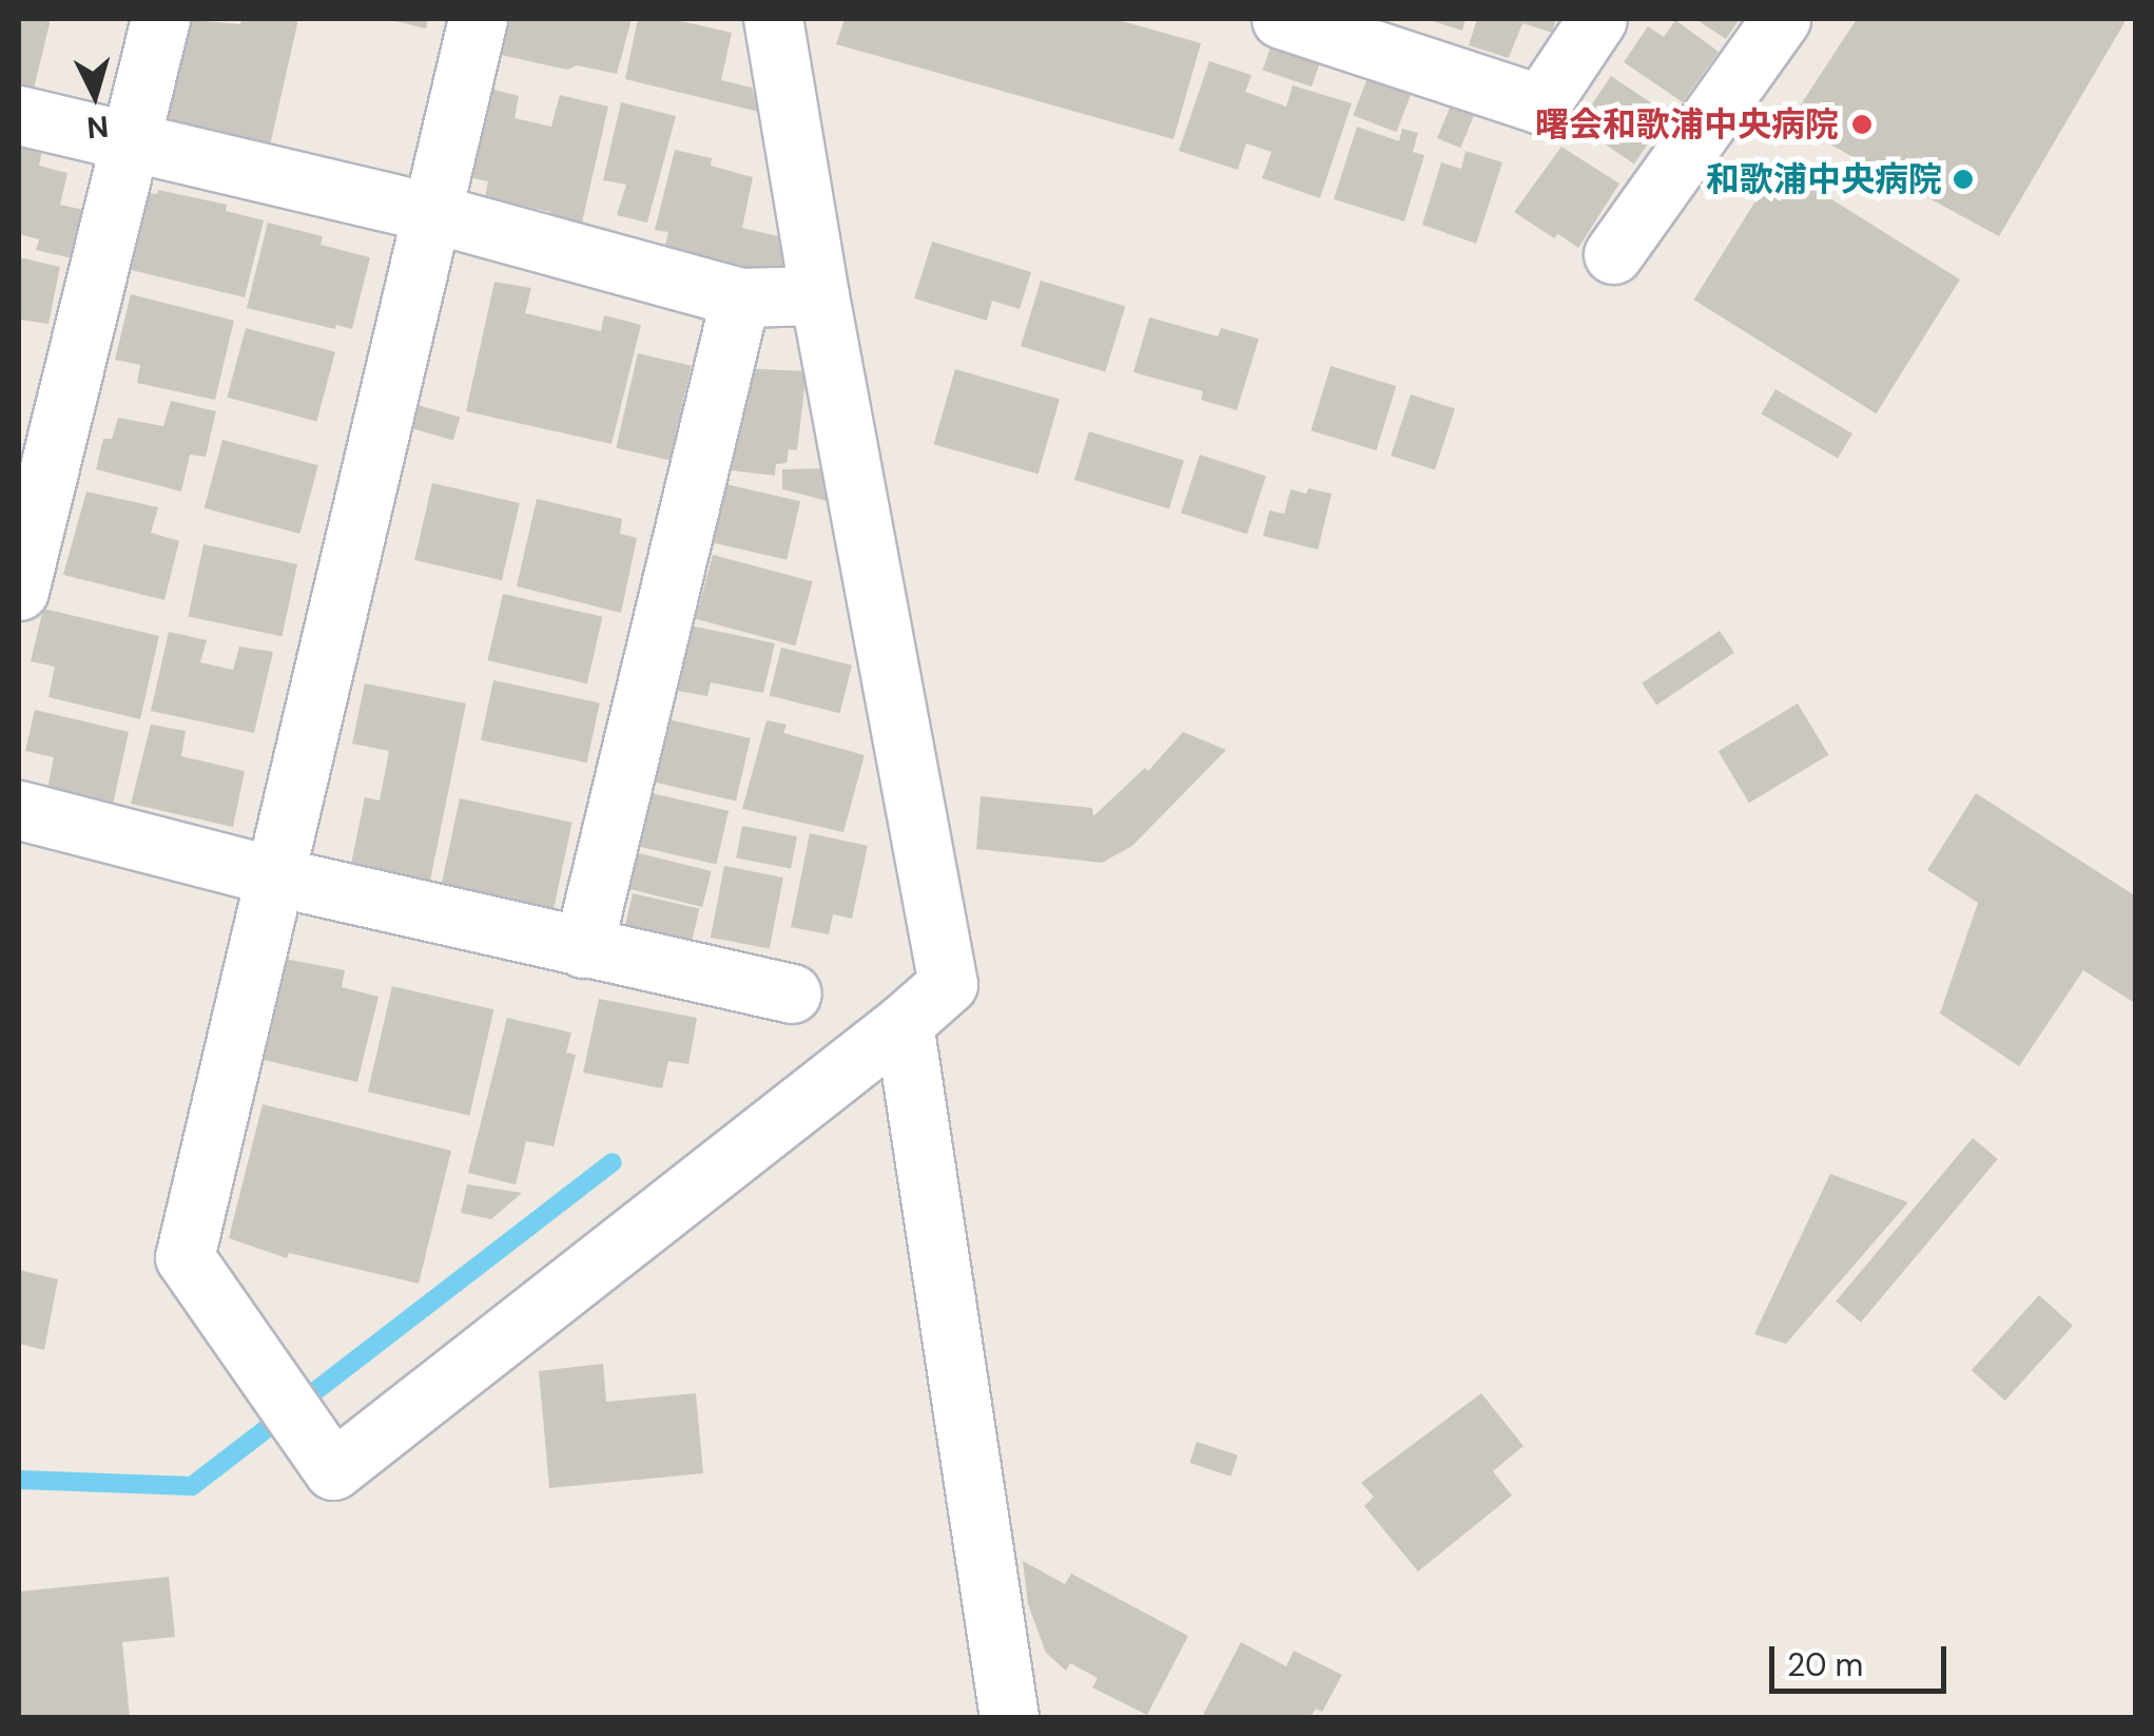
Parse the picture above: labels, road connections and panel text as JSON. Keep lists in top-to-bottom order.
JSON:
{
  "places": ["曙会和歌浦中央病院", "和歌浦中央病院"],
  "scale_bar": "20 m",
  "north": "bottom"
}
